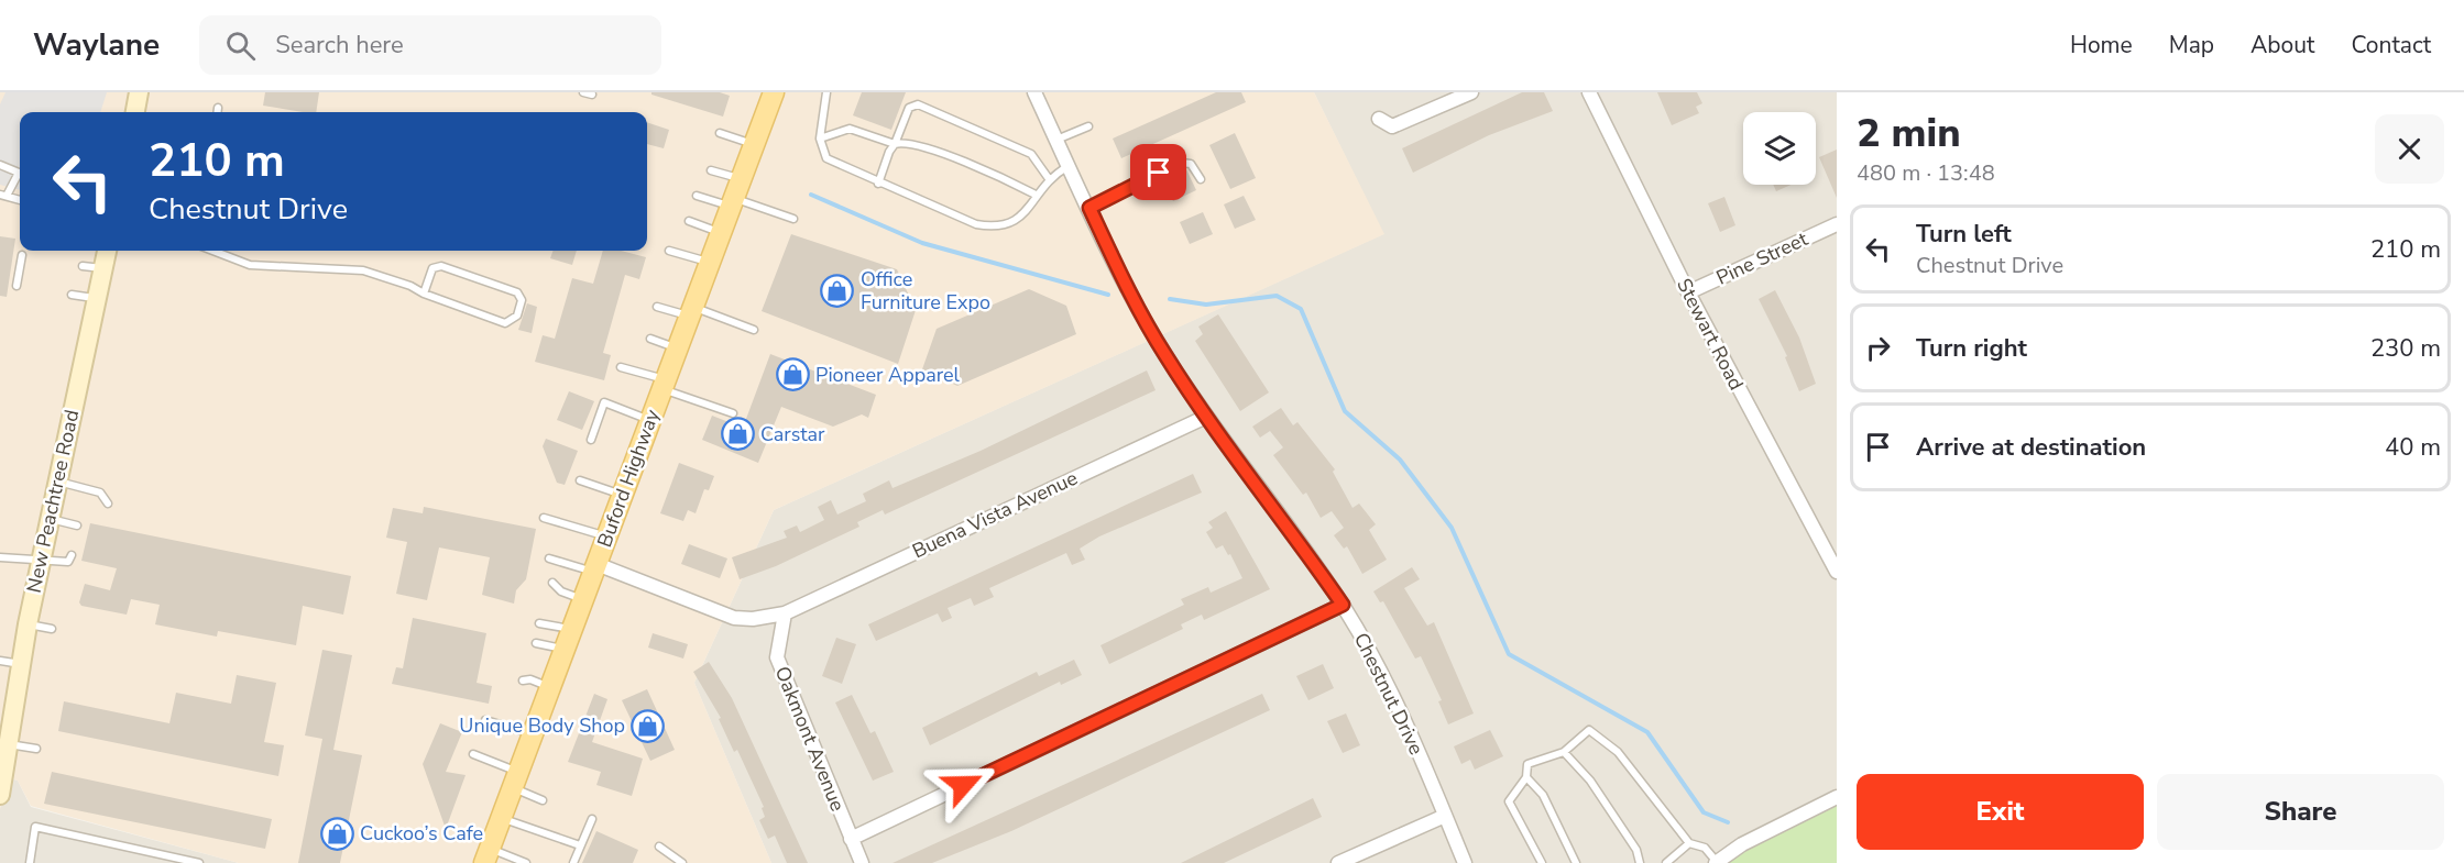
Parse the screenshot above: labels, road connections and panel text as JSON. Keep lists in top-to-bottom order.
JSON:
{
  "streets": {
    "main road": ["Buford Highway"],
    "street": [
      "Pine Street",
      "Stewart Road",
      "New Peachtree Road",
      "Buena Vista Avenue",
      "Chestnut Drive",
      "Oakmont Avenue"
    ]
  },
  "crossings": [
    ["Pine Street", "Stewart Road"],
    ["Buena Vista Avenue", "Chestnut Drive"],
    ["Buena Vista Avenue", "Oakmont Avenue"]
  ],
  "places": {
    "shop": [
      "Office Furniture Expo",
      "Pioneer Apparel",
      "Carstar",
      "Unique Body Shop",
      "Cuckoo’s Cafe"
    ]
  },
  "page": {
    "header": "Waylane",
    "search": "Search here",
    "nav": [
      "Home",
      "Map",
      "About",
      "Contact"
    ],
    "heading": ["2 min", "480 m · 13:48"],
    "turn": ["210 m", "Chestnut Drive"],
    "list": [
      {
        "name": "Turn left",
        "note": "Chestnut Drive",
        "value": "210 m"
      },
      {
        "name": "Turn right",
        "value": "230 m"
      },
      {
        "name": "Arrive at destination",
        "value": "40 m"
      }
    ],
    "buttons": ["Exit", "Share"]
  }
}
